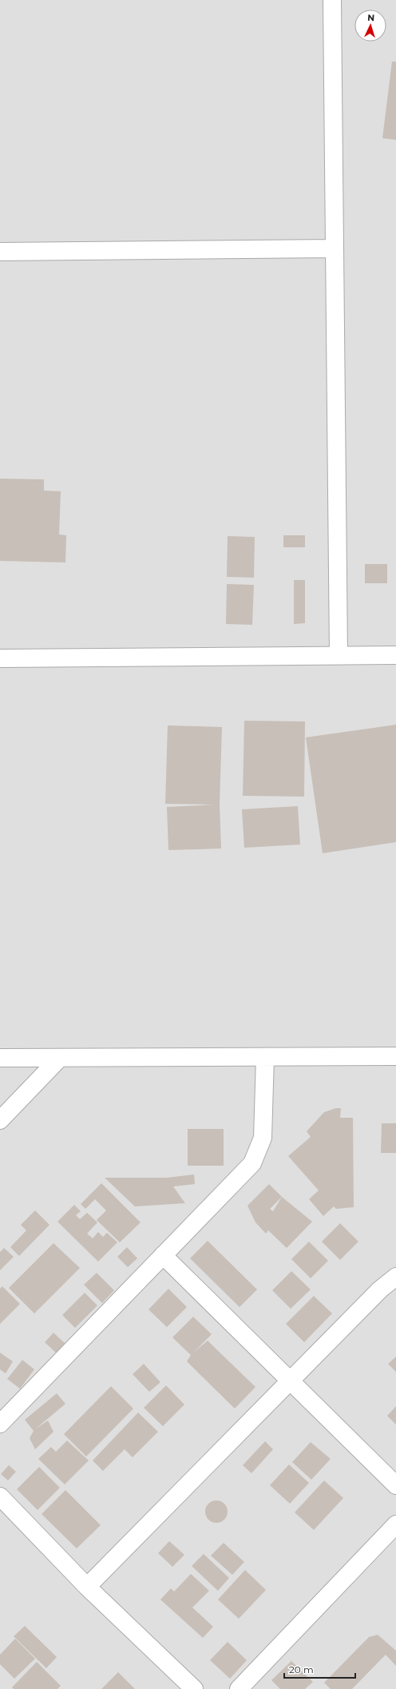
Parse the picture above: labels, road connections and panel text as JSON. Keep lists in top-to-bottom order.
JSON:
{
  "scale_bar": "20 m",
  "north": "top"
}
